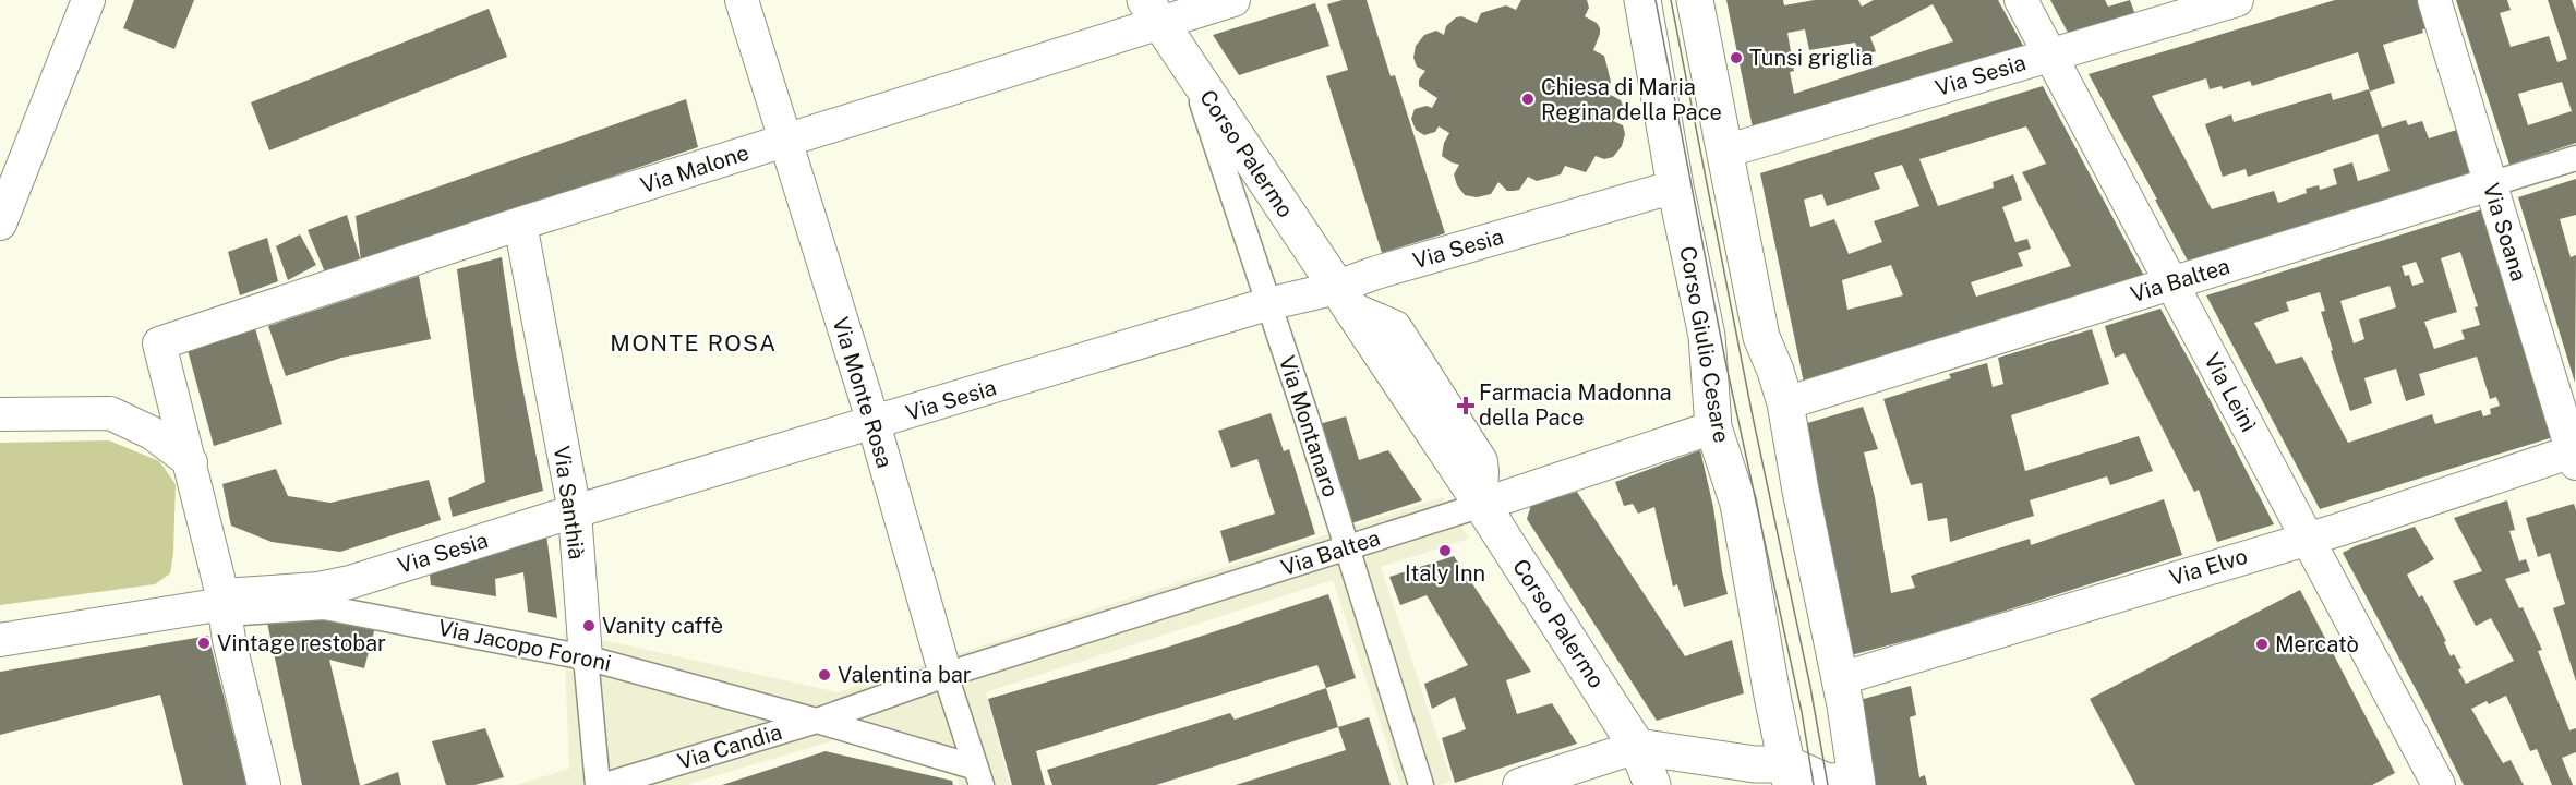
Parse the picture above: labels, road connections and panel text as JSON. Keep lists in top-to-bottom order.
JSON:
{
  "streets": {
    "main road": ["Corso Palermo", "Corso Giulio Cesare"],
    "street": [
      "Via Sesia",
      "Via Malone",
      "Via Soana",
      "Via Baltea",
      "Via Monte Rosa",
      "Via Leinì",
      "Via Montanaro",
      "Via Santhià",
      "Via Elvo",
      "Via Jacopo Foroni",
      "Via Candia"
    ]
  },
  "crossings": [
    ["Via Sesia", "Corso Palermo"],
    ["Via Sesia", "Corso Giulio Cesare"],
    ["Via Sesia", "Via Monte Rosa"],
    ["Via Sesia", "Via Leinì"],
    ["Via Sesia", "Via Montanaro"],
    ["Via Sesia", "Via Santhià"],
    ["Via Sesia", "Via Jacopo Foroni"],
    ["Corso Palermo", "Via Malone"],
    ["Corso Palermo", "Via Baltea"],
    ["Corso Palermo", "Via Montanaro"],
    ["Via Malone", "Via Monte Rosa"],
    ["Via Malone", "Via Santhià"],
    ["Via Soana", "Via Baltea"],
    ["Via Soana", "Via Elvo"],
    ["Via Baltea", "Corso Giulio Cesare"],
    ["Via Baltea", "Via Monte Rosa"],
    ["Via Baltea", "Via Leinì"],
    ["Via Baltea", "Via Montanaro"],
    ["Via Baltea", "Via Jacopo Foroni"],
    ["Via Baltea", "Via Candia"],
    ["Via Monte Rosa", "Via Jacopo Foroni"],
    ["Via Leinì", "Via Elvo"],
    ["Via Santhià", "Via Jacopo Foroni"],
    ["Via Jacopo Foroni", "Via Candia"]
  ],
  "districts": ["MONTE ROSA"],
  "places": {
    "other": [
      "Tunsi griglia",
      "Chiesa di Maria Regina della Pace",
      "Italy Inn",
      "Vanity caffè",
      "Vintage restobar",
      "Mercatò",
      "Valentina bar"
    ],
    "health": ["Farmacia Madonna della Pace"]
  }
}
